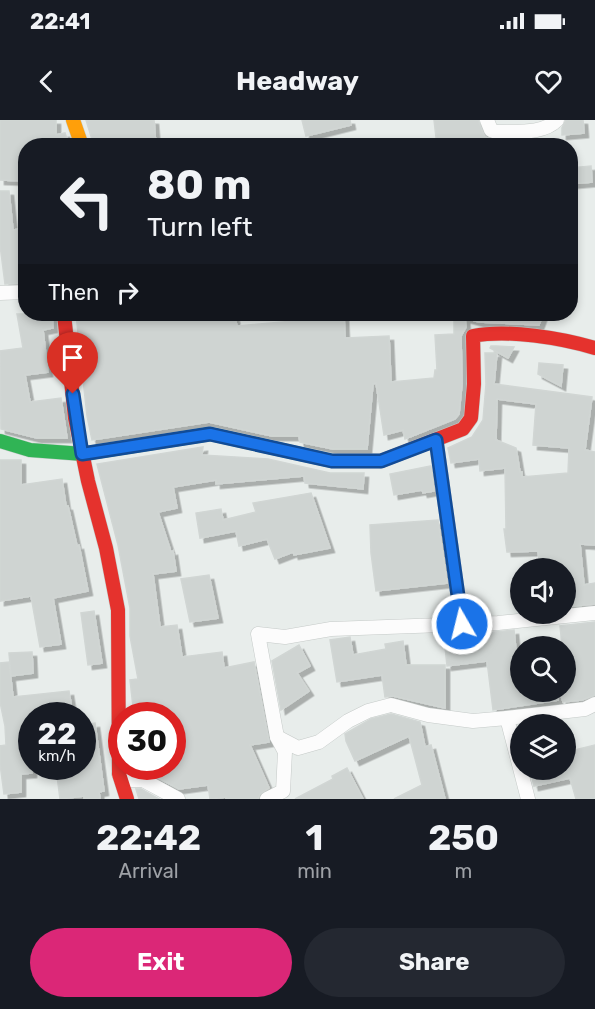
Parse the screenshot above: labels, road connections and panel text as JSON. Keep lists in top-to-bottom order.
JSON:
{
  "page": {
    "status": "22:41",
    "header": "Headway",
    "turn": ["80 m", "Turn left"],
    "then": "Then",
    "speed": "22 km/h",
    "limit": "30",
    "eta": [
      "22:42",
      "Arrival",
      "1",
      "min",
      "250",
      "m"
    ],
    "buttons": ["Exit", "Share"]
  }
}
